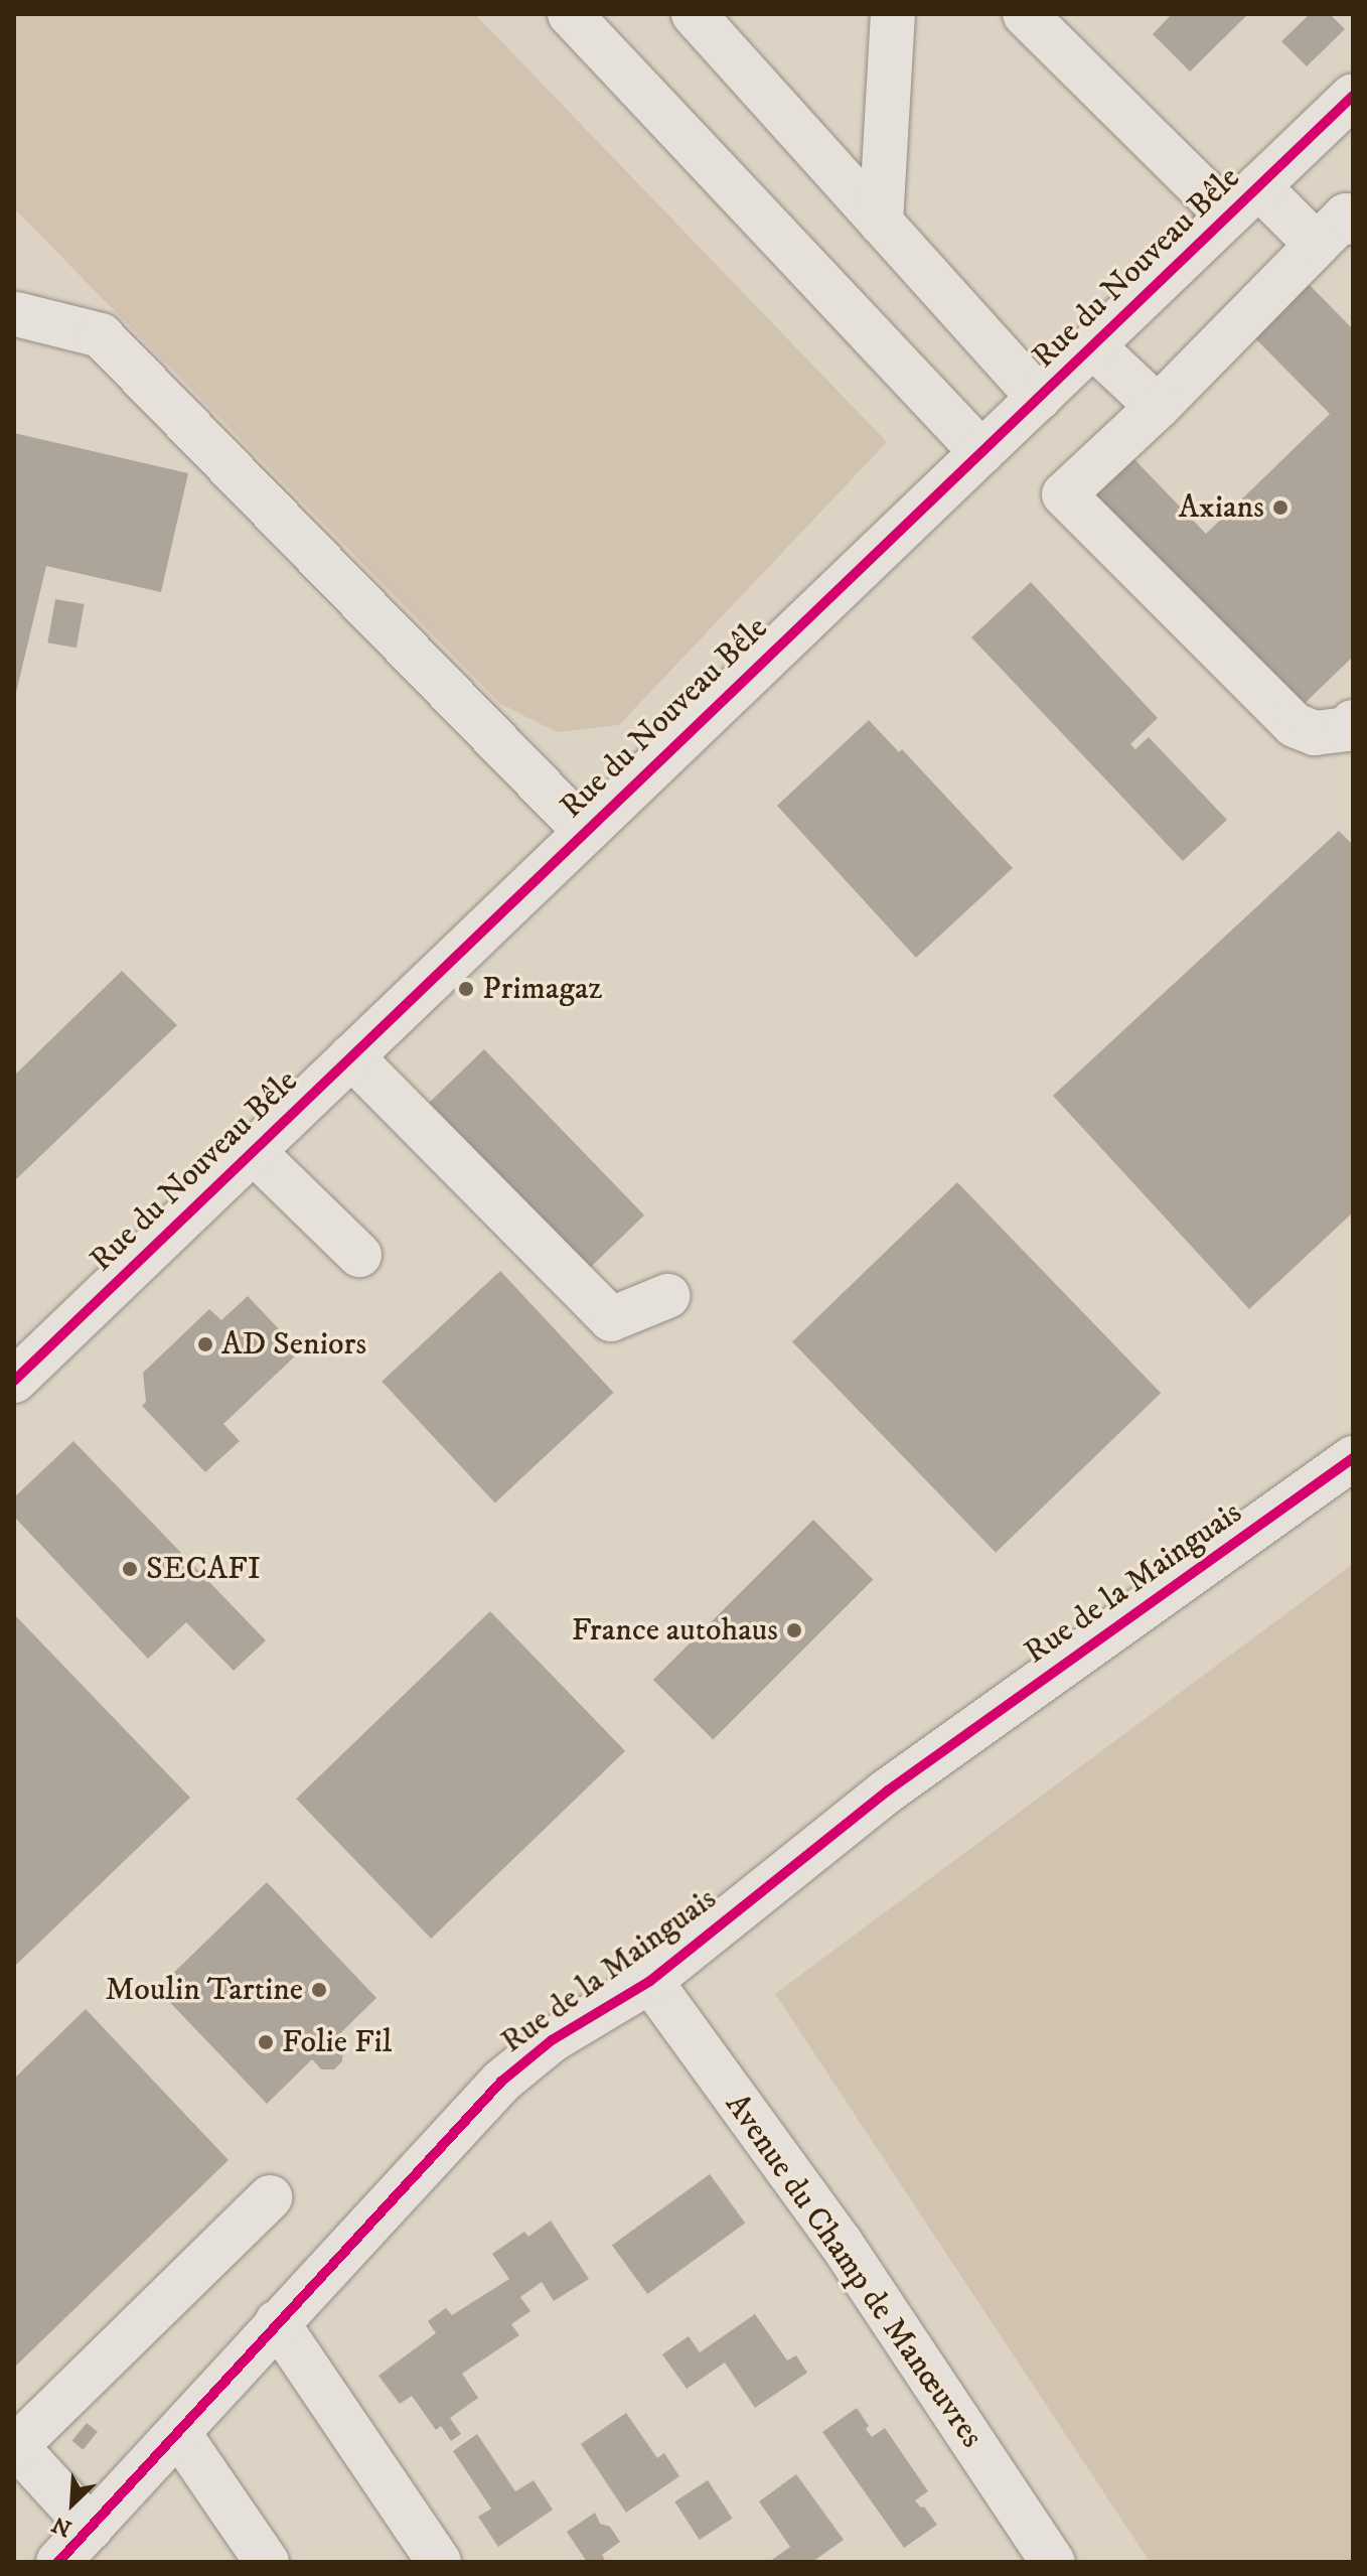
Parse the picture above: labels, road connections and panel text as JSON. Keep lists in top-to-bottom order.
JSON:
{
  "streets": {
    "street": ["Rue du Nouveau Bêle", "Rue de la Mainguais", "Avenue du Champ de Manœuvres"]
  },
  "crossings": [
    ["Rue de la Mainguais", "Avenue du Champ de Manœuvres"]
  ],
  "places": [
    "Axians",
    "Primagaz",
    "AD Seniors",
    "SECAFI",
    "France autohaus",
    "Moulin Tartine",
    "Folie Fil"
  ],
  "north": "bottom left"
}
